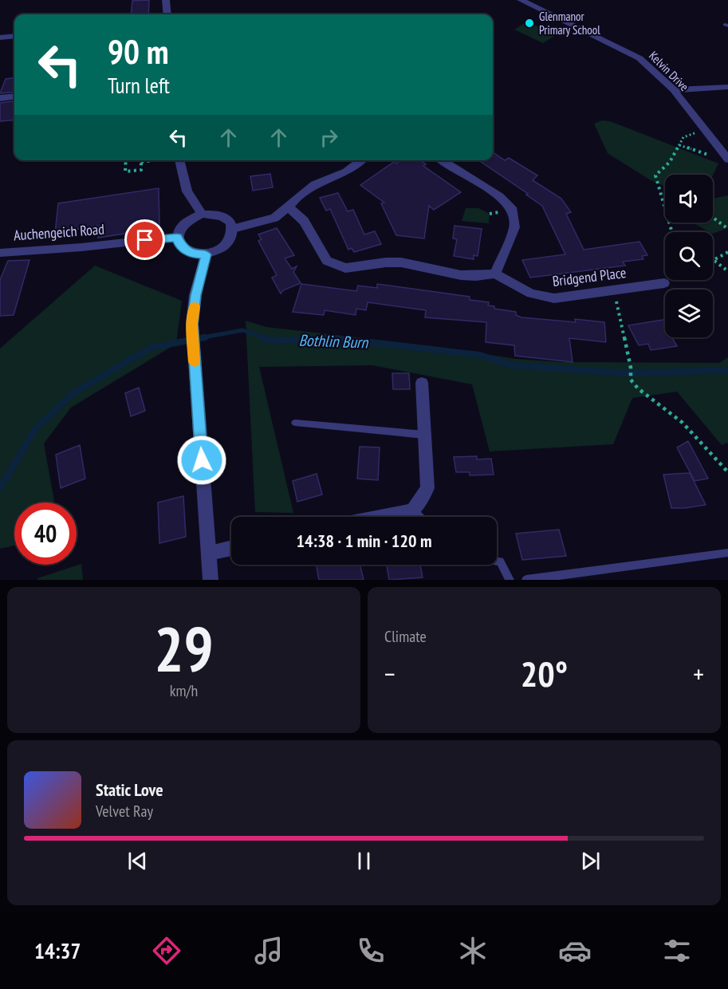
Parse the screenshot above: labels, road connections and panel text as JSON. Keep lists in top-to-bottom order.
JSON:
{
  "streets": {
    "street": ["Kelvin Drive", "Auchengeich Road", "Bridgend Place"]
  },
  "water": ["Bothlin Burn"],
  "places": ["Glenmanor Primary School"],
  "page": {
    "turn": ["90 m", "Turn left"],
    "limit": "40",
    "trip": "14:38 · 1 min · 120 m",
    "tile": [
      ["29", "km/h"],
      "Climate"
    ],
    "heat": ["−", "20°", "+"],
    "song": ["Static Love", "Velvet Ray"],
    "tabs": "14:37"
  }
}
